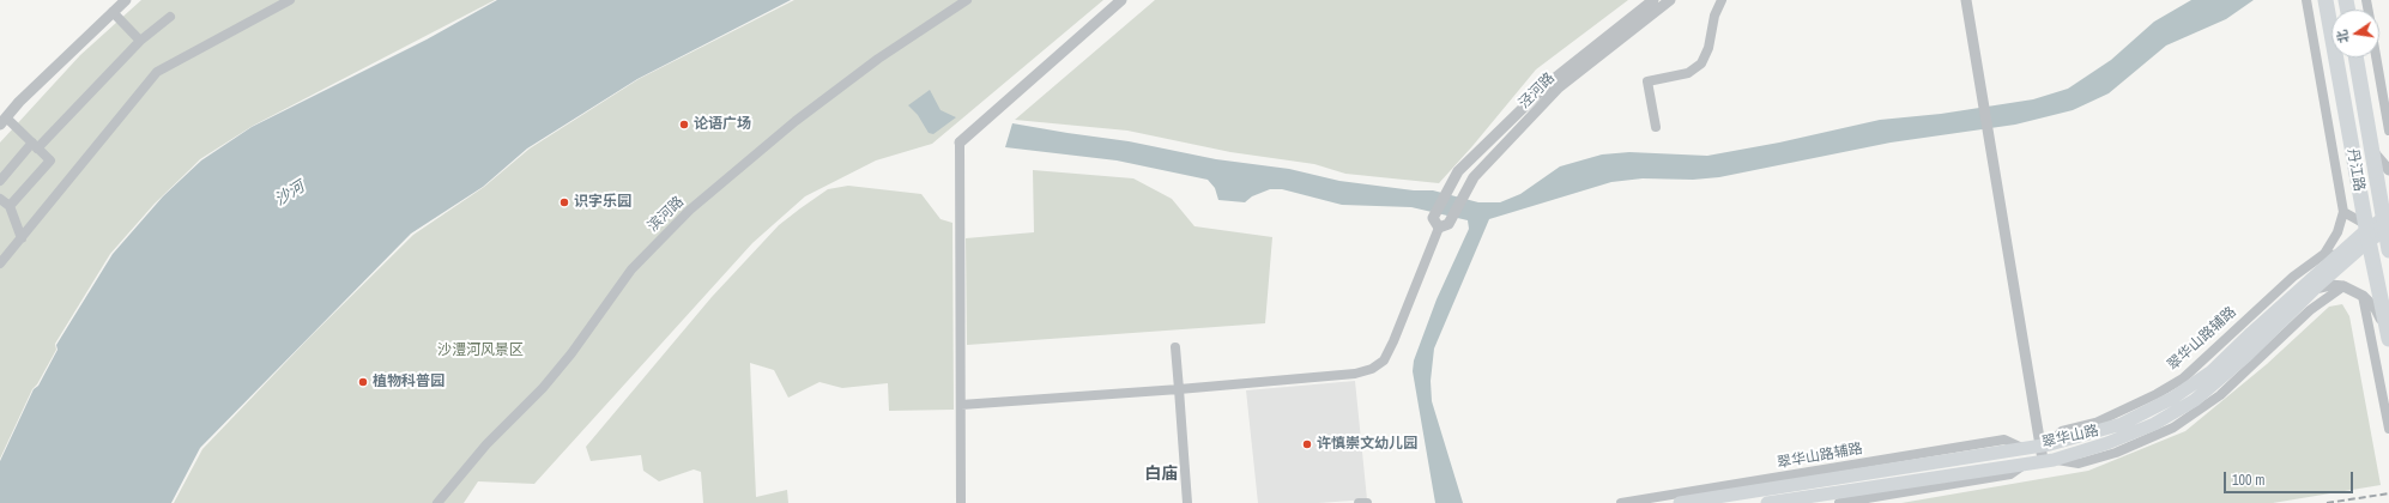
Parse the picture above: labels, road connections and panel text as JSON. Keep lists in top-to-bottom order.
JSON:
{
  "streets": {
    "highway": ["丹江路"],
    "main road": ["翠华山路"],
    "street": ["泾河路", "滨河路", "翠华山路辅路"]
  },
  "crossings": [
    ["丹江路", "翠华山路"],
    ["翠华山路辅路", "翠华山路"]
  ],
  "districts": ["白庙"],
  "water": ["沙河"],
  "parks": ["沙澧河风景区"],
  "places": [
    "论语广场",
    "识字乐园",
    "植物科普园",
    "许慎崇文幼儿园"
  ],
  "scale_bar": "100 m",
  "north": "left"
}
